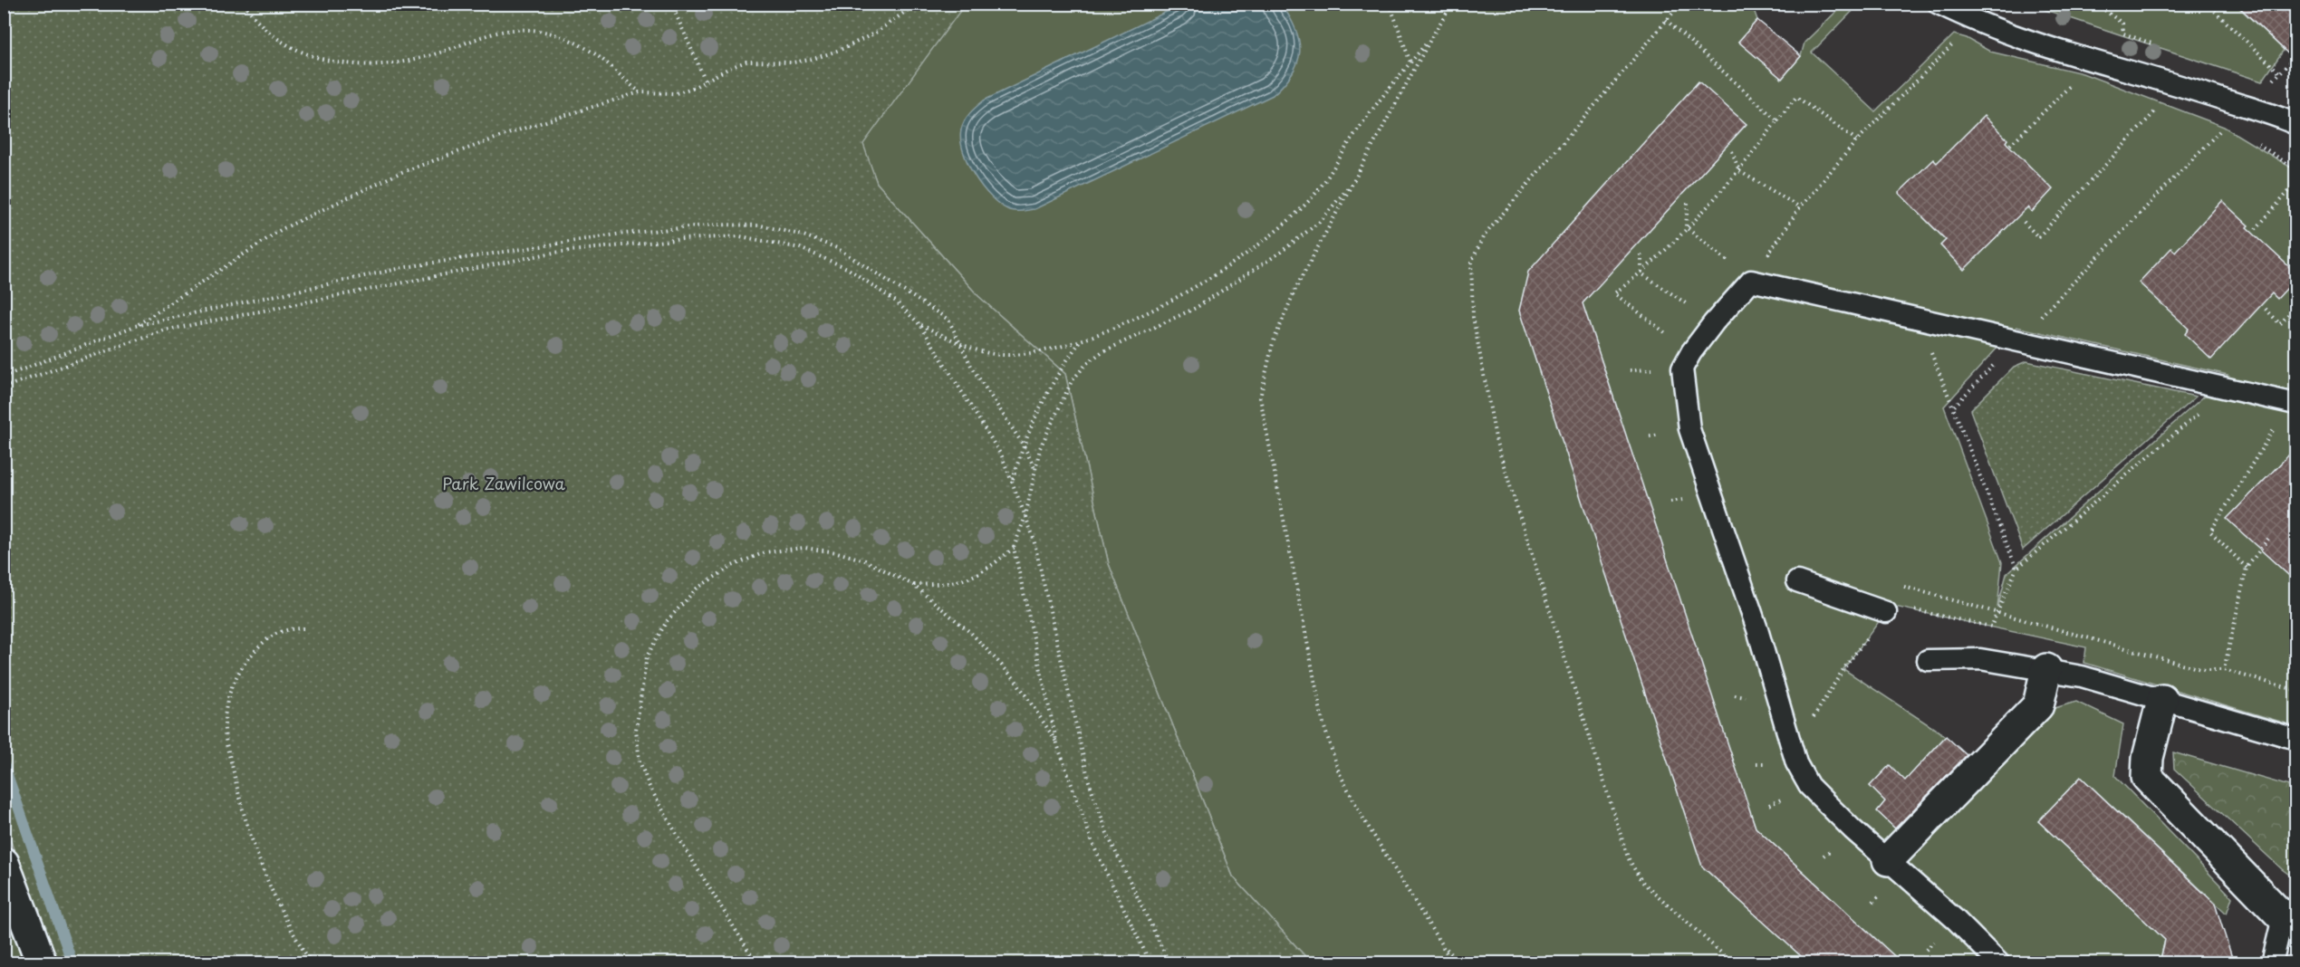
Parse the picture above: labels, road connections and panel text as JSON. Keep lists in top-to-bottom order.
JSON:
{
  "parks": ["Park Zawilcowa"]
}
